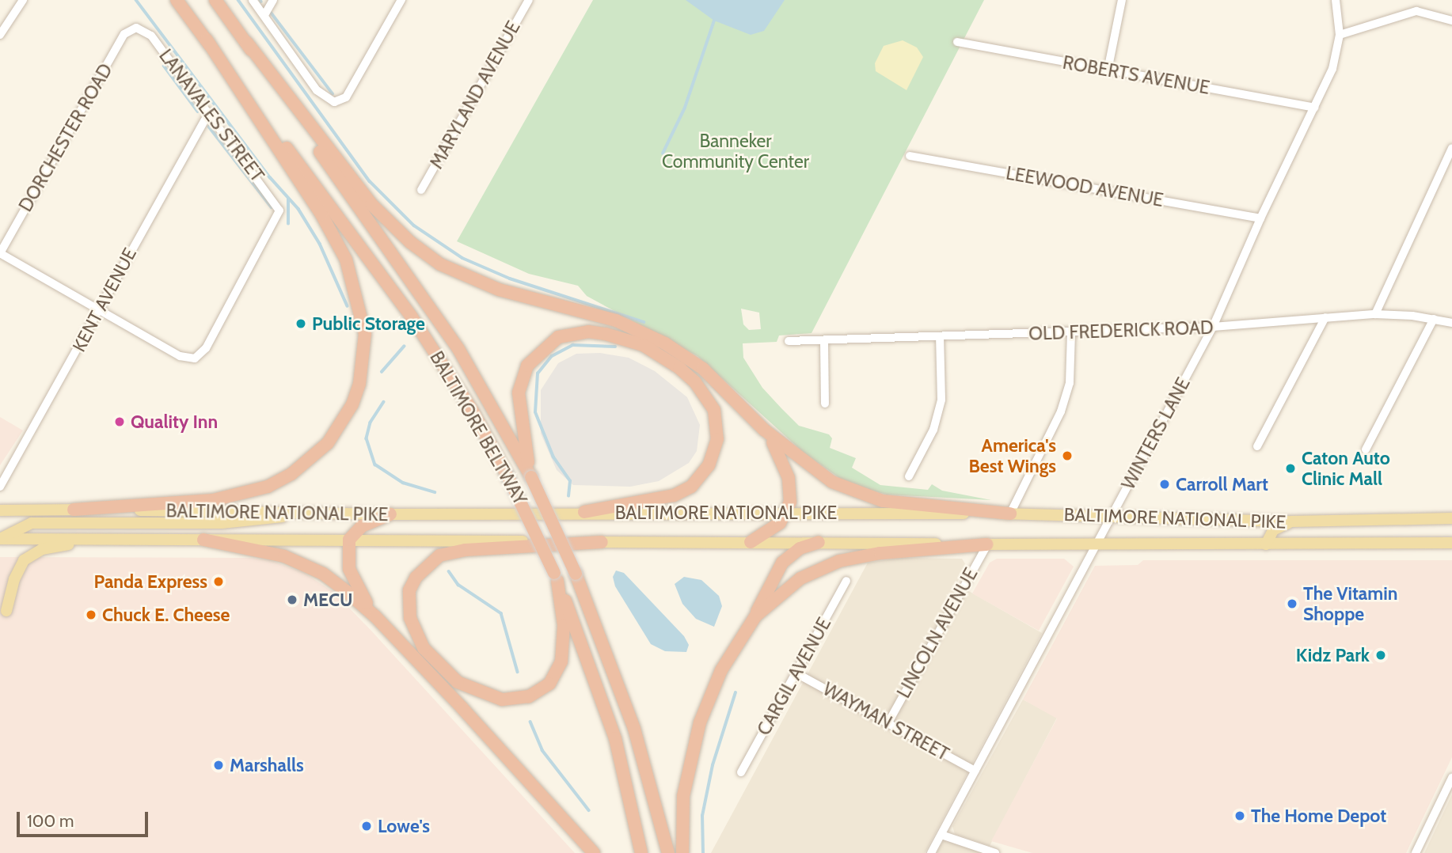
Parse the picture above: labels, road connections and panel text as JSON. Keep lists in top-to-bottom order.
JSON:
{
  "streets": {
    "highway": ["BALTIMORE BELTWAY"],
    "main road": ["BALTIMORE NATIONAL PIKE"],
    "street": [
      "ROBERTS AVENUE",
      "MARYLAND AVENUE",
      "LANAVALES STREET",
      "DORCHESTER ROAD",
      "LEEWOOD AVENUE",
      "KENT AVENUE",
      "OLD FREDERICK ROAD",
      "WINTERS LANE",
      "LINCOLN AVENUE",
      "CARGIL AVENUE",
      "WAYMAN STREET"
    ]
  },
  "crossings": [
    ["ROBERTS AVENUE", "WINTERS LANE"],
    ["LANAVALES STREET", "DORCHESTER ROAD"],
    ["LANAVALES STREET", "KENT AVENUE"],
    ["LEEWOOD AVENUE", "WINTERS LANE"],
    ["OLD FREDERICK ROAD", "WINTERS LANE"],
    ["WINTERS LANE", "BALTIMORE NATIONAL PIKE"],
    ["WINTERS LANE", "WAYMAN STREET"],
    ["BALTIMORE NATIONAL PIKE", "LINCOLN AVENUE"],
    ["LINCOLN AVENUE", "WAYMAN STREET"],
    ["CARGIL AVENUE", "WAYMAN STREET"]
  ],
  "parks": ["Banneker Community Center"],
  "places": [
    "Public Storage",
    "Quality Inn",
    "America's Best Wings",
    "Caton Auto Clinic Mall",
    "Carroll Mart",
    "Panda Express",
    "MECU",
    "The Vitamin Shoppe",
    "Chuck E. Cheese",
    "Kidz Park",
    "Marshalls",
    "The Home Depot",
    "Lowe's"
  ],
  "scale_bar": "100 m"
}
